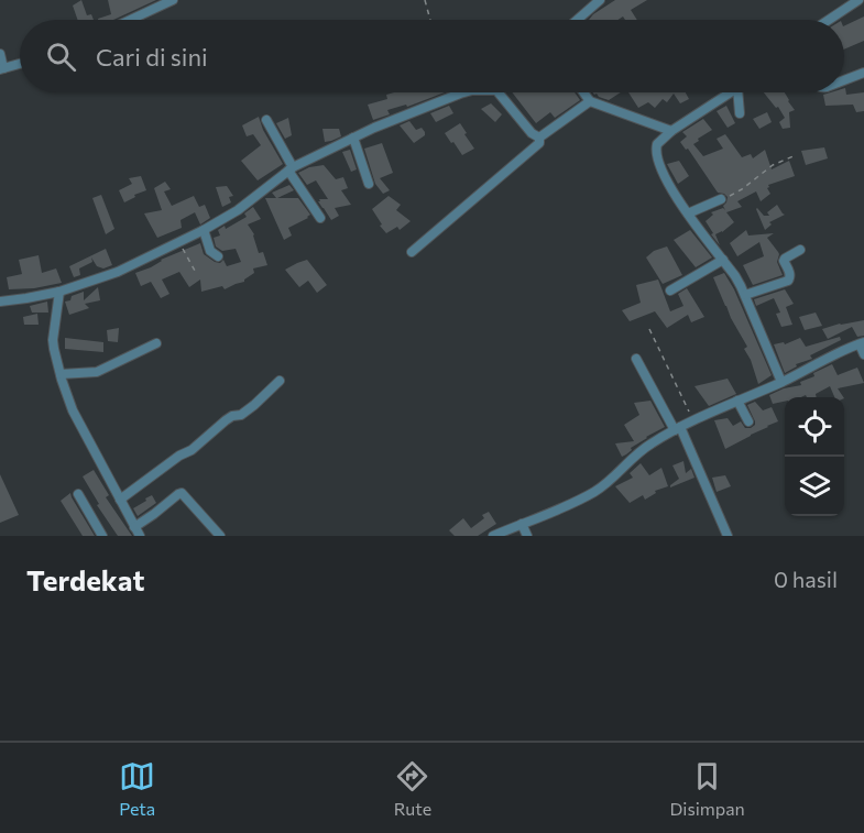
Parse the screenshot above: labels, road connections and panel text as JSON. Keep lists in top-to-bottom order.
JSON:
{
  "page": {
    "search": "Cari di sini",
    "heading": ["Terdekat", "0 hasil"],
    "nav": ["Peta", "Rute", "Disimpan"]
  }
}
